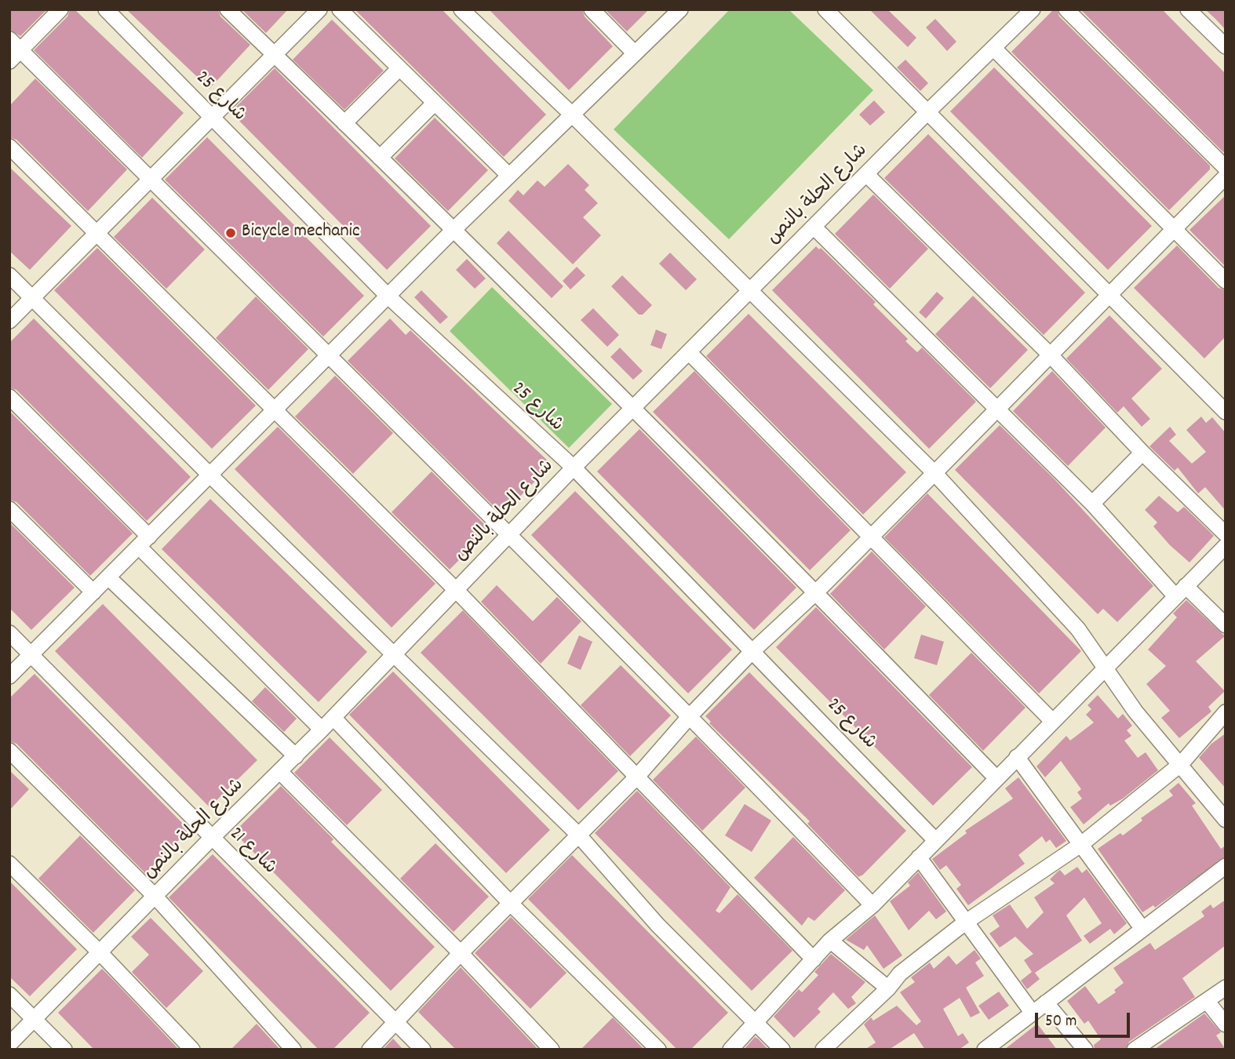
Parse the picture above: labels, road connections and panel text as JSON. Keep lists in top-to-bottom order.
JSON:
{
  "streets": {
    "street": ["شارع 25", "شارع الحلة بالنص", "شارع 21"]
  },
  "crossings": [
    ["شارع 25", "شارع الحلة بالنص"],
    ["شارع الحلة بالنص", "شارع 21"]
  ],
  "places": ["Bicycle mechanic"],
  "scale_bar": "50 m"
}
